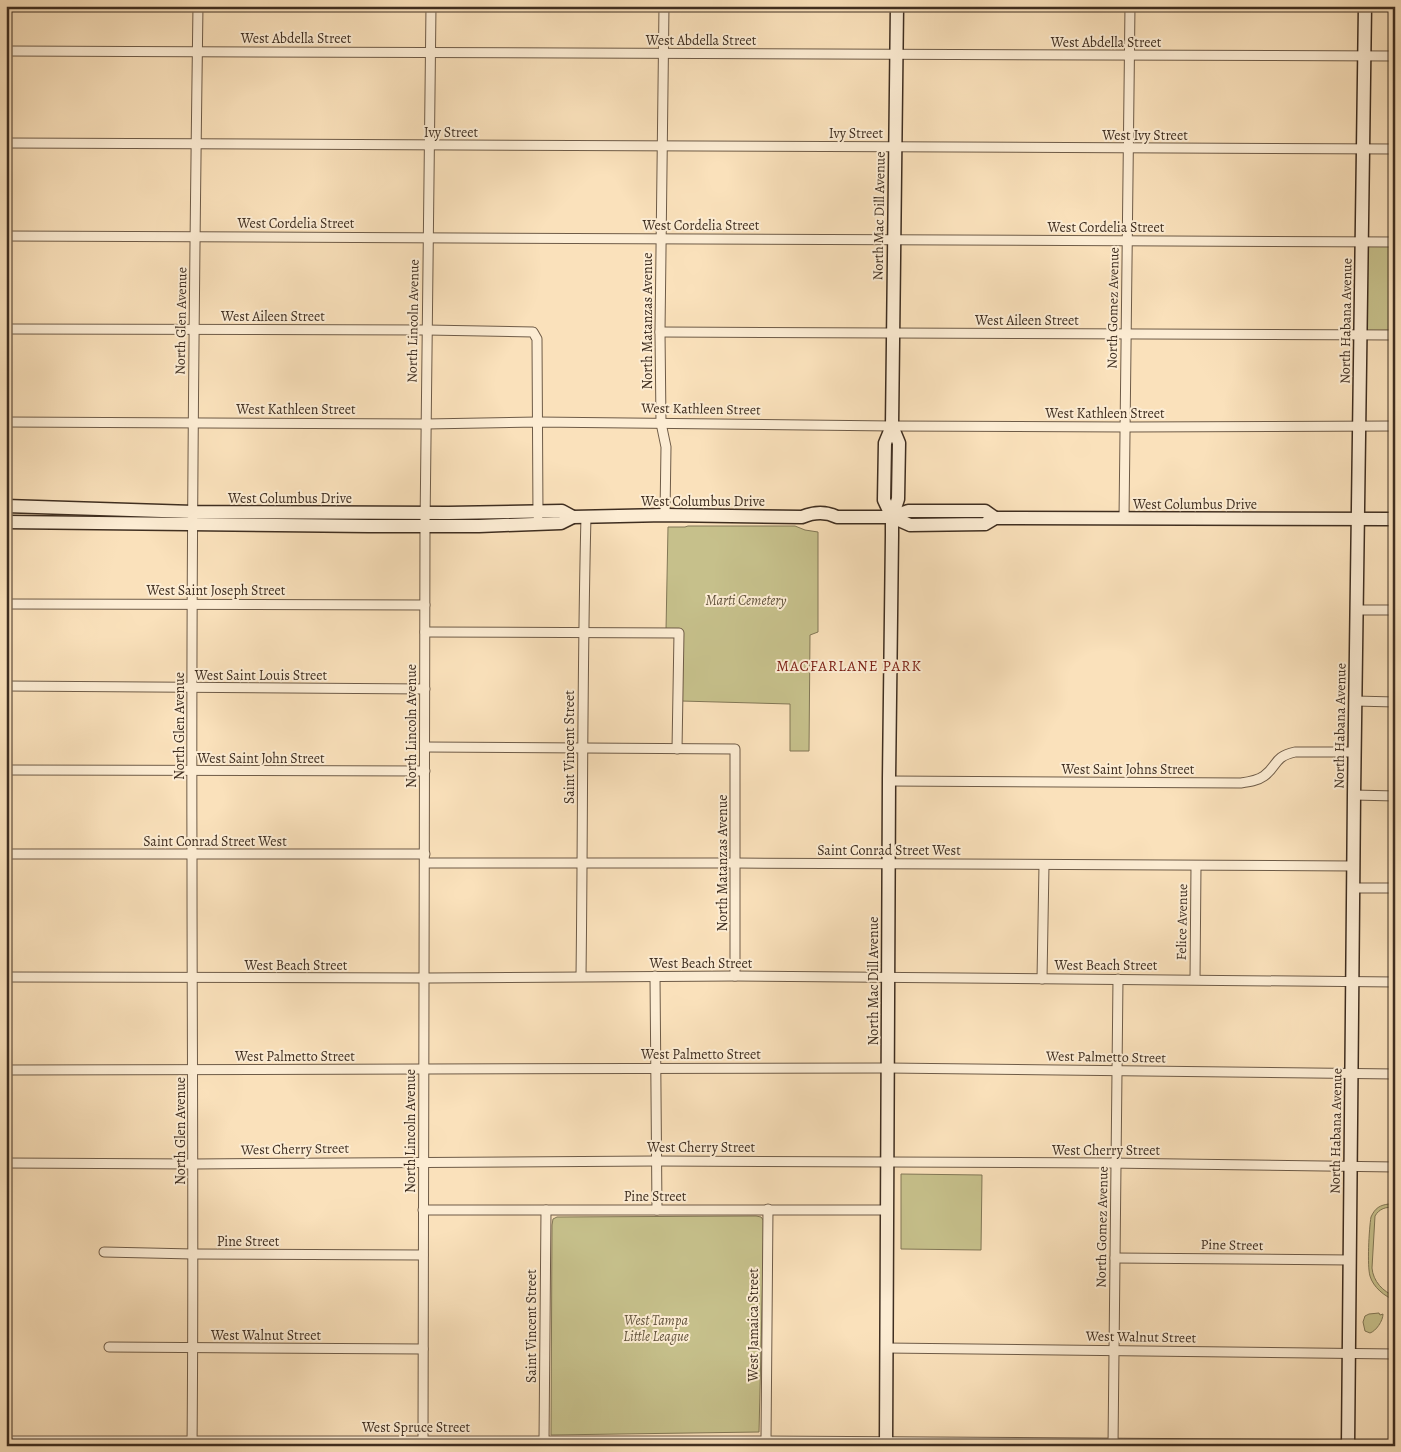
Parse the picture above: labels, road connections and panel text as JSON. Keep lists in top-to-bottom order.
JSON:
{
  "streets": {
    "street": [
      "West Abdella Street",
      "Ivy Street",
      "West Ivy Street",
      "North Mac Dill Avenue",
      "West Cordelia Street",
      "North Gomez Avenue",
      "West Aileen Street",
      "North Glen Avenue",
      "North Lincoln Avenue",
      "North Matanzas Avenue",
      "North Habana Avenue",
      "West Kathleen Street",
      "West Columbus Drive",
      "West Saint Joseph Street",
      "West Saint Louis Street",
      "Saint Vincent Street",
      "West Saint John Street",
      "West Saint Johns Street",
      "Saint Conrad Street West",
      "Felice Avenue",
      "West Beach Street",
      "West Palmetto Street",
      "West Cherry Street",
      "Pine Street",
      "West Jamaica Street",
      "West Walnut Street",
      "West Spruce Street"
    ]
  },
  "crossings": [
    ["West Abdella Street", "North Mac Dill Avenue"],
    ["West Abdella Street", "North Gomez Avenue"],
    ["West Abdella Street", "North Glen Avenue"],
    ["West Abdella Street", "North Lincoln Avenue"],
    ["West Abdella Street", "North Matanzas Avenue"],
    ["West Abdella Street", "North Habana Avenue"],
    ["Ivy Street", "West Ivy Street"],
    ["Ivy Street", "North Mac Dill Avenue"],
    ["Ivy Street", "North Glen Avenue"],
    ["Ivy Street", "North Lincoln Avenue"],
    ["Ivy Street", "North Matanzas Avenue"],
    ["West Ivy Street", "North Mac Dill Avenue"],
    ["West Ivy Street", "North Gomez Avenue"],
    ["West Ivy Street", "North Habana Avenue"],
    ["North Mac Dill Avenue", "West Cordelia Street"],
    ["North Mac Dill Avenue", "West Aileen Street"],
    ["North Mac Dill Avenue", "West Kathleen Street"],
    ["North Mac Dill Avenue", "West Columbus Drive"],
    ["North Mac Dill Avenue", "West Saint Johns Street"],
    ["North Mac Dill Avenue", "Saint Conrad Street West"],
    ["North Mac Dill Avenue", "West Beach Street"],
    ["North Mac Dill Avenue", "West Palmetto Street"],
    ["North Mac Dill Avenue", "West Cherry Street"],
    ["North Mac Dill Avenue", "Pine Street"],
    ["North Mac Dill Avenue", "West Walnut Street"],
    ["North Mac Dill Avenue", "West Spruce Street"],
    ["West Cordelia Street", "North Gomez Avenue"],
    ["West Cordelia Street", "North Glen Avenue"],
    ["West Cordelia Street", "North Lincoln Avenue"],
    ["West Cordelia Street", "North Matanzas Avenue"],
    ["West Cordelia Street", "North Habana Avenue"],
    ["North Gomez Avenue", "West Aileen Street"],
    ["North Gomez Avenue", "West Kathleen Street"],
    ["North Gomez Avenue", "West Columbus Drive"],
    ["North Gomez Avenue", "West Beach Street"],
    ["North Gomez Avenue", "West Palmetto Street"],
    ["North Gomez Avenue", "West Cherry Street"],
    ["North Gomez Avenue", "Pine Street"],
    ["North Gomez Avenue", "West Walnut Street"],
    ["North Gomez Avenue", "West Spruce Street"],
    ["West Aileen Street", "North Glen Avenue"],
    ["West Aileen Street", "North Lincoln Avenue"],
    ["West Aileen Street", "North Matanzas Avenue"],
    ["West Aileen Street", "North Habana Avenue"],
    ["West Aileen Street", "West Kathleen Street"],
    ["North Glen Avenue", "West Kathleen Street"],
    ["North Glen Avenue", "West Columbus Drive"],
    ["North Glen Avenue", "West Saint Joseph Street"],
    ["North Glen Avenue", "West Saint Louis Street"],
    ["North Glen Avenue", "West Saint John Street"],
    ["North Glen Avenue", "Saint Conrad Street West"],
    ["North Glen Avenue", "West Beach Street"],
    ["North Glen Avenue", "West Palmetto Street"],
    ["North Glen Avenue", "West Cherry Street"],
    ["North Glen Avenue", "Pine Street"],
    ["North Glen Avenue", "West Walnut Street"],
    ["North Glen Avenue", "West Spruce Street"],
    ["North Lincoln Avenue", "West Kathleen Street"],
    ["North Lincoln Avenue", "West Columbus Drive"],
    ["North Lincoln Avenue", "West Saint Joseph Street"],
    ["North Lincoln Avenue", "West Saint Louis Street"],
    ["North Lincoln Avenue", "West Saint John Street"],
    ["North Lincoln Avenue", "Saint Conrad Street West"],
    ["North Lincoln Avenue", "West Beach Street"],
    ["North Lincoln Avenue", "West Palmetto Street"],
    ["North Lincoln Avenue", "West Cherry Street"],
    ["North Lincoln Avenue", "Pine Street"],
    ["North Lincoln Avenue", "West Walnut Street"],
    ["North Lincoln Avenue", "West Spruce Street"],
    ["North Matanzas Avenue", "West Kathleen Street"],
    ["North Matanzas Avenue", "West Columbus Drive"],
    ["North Matanzas Avenue", "Saint Conrad Street West"],
    ["North Matanzas Avenue", "West Beach Street"],
    ["North Habana Avenue", "West Kathleen Street"],
    ["North Habana Avenue", "West Columbus Drive"],
    ["North Habana Avenue", "West Saint Johns Street"],
    ["North Habana Avenue", "Saint Conrad Street West"],
    ["North Habana Avenue", "West Beach Street"],
    ["North Habana Avenue", "West Palmetto Street"],
    ["North Habana Avenue", "West Cherry Street"],
    ["North Habana Avenue", "Pine Street"],
    ["North Habana Avenue", "West Walnut Street"],
    ["North Habana Avenue", "West Spruce Street"],
    ["West Columbus Drive", "Saint Vincent Street"],
    ["Saint Vincent Street", "Saint Conrad Street West"],
    ["Saint Vincent Street", "West Beach Street"],
    ["Saint Vincent Street", "Pine Street"],
    ["Saint Vincent Street", "West Spruce Street"],
    ["Saint Conrad Street West", "Felice Avenue"],
    ["Felice Avenue", "West Beach Street"],
    ["Pine Street", "West Jamaica Street"],
    ["West Jamaica Street", "West Spruce Street"]
  ],
  "districts": ["MACFARLANE PARK"],
  "parks": ["Marti Cemetery", "West Tampa Little League"]
}
